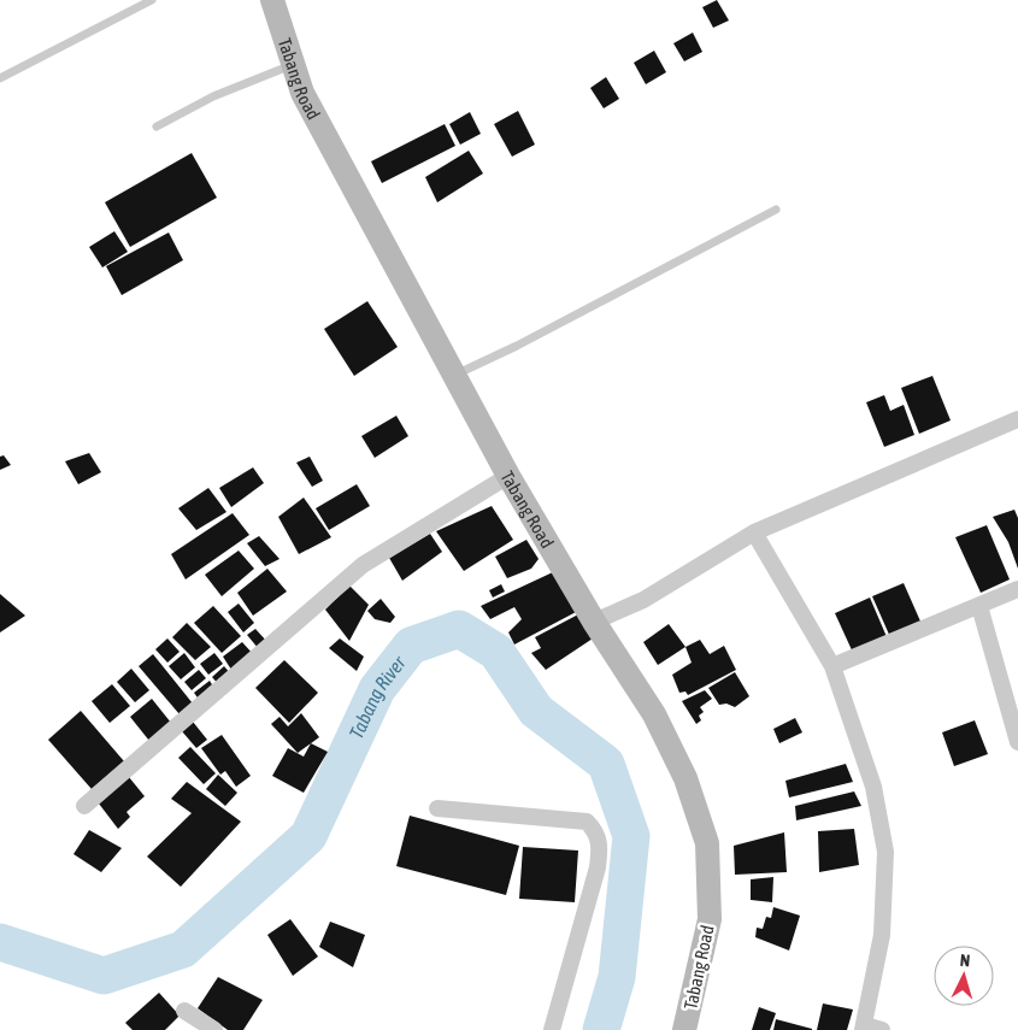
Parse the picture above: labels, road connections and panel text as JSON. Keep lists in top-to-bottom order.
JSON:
{
  "streets": {
    "main road": ["Tabang Road"]
  },
  "water": ["Tabang River"],
  "north": "top"
}
